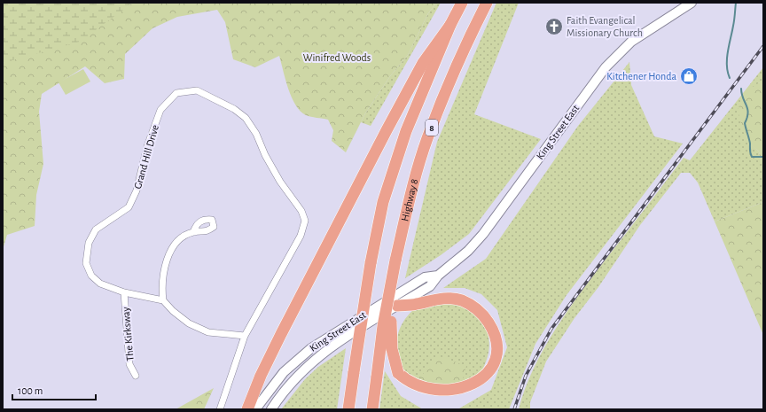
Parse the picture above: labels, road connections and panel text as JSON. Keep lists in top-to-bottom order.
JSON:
{
  "streets": {
    "highway": ["8", "Highway 8"],
    "main road": ["King Street East"],
    "street": ["Grand Hill Drive", "The Kirksway"]
  },
  "crossings": [
    ["Grand Hill Drive", "The Kirksway"]
  ],
  "parks": ["Winifred Woods"],
  "places": {
    "church": ["Faith Evangelical Missionary Church"],
    "shop": ["Kitchener Honda"]
  },
  "scale_bar": "100 m"
}
